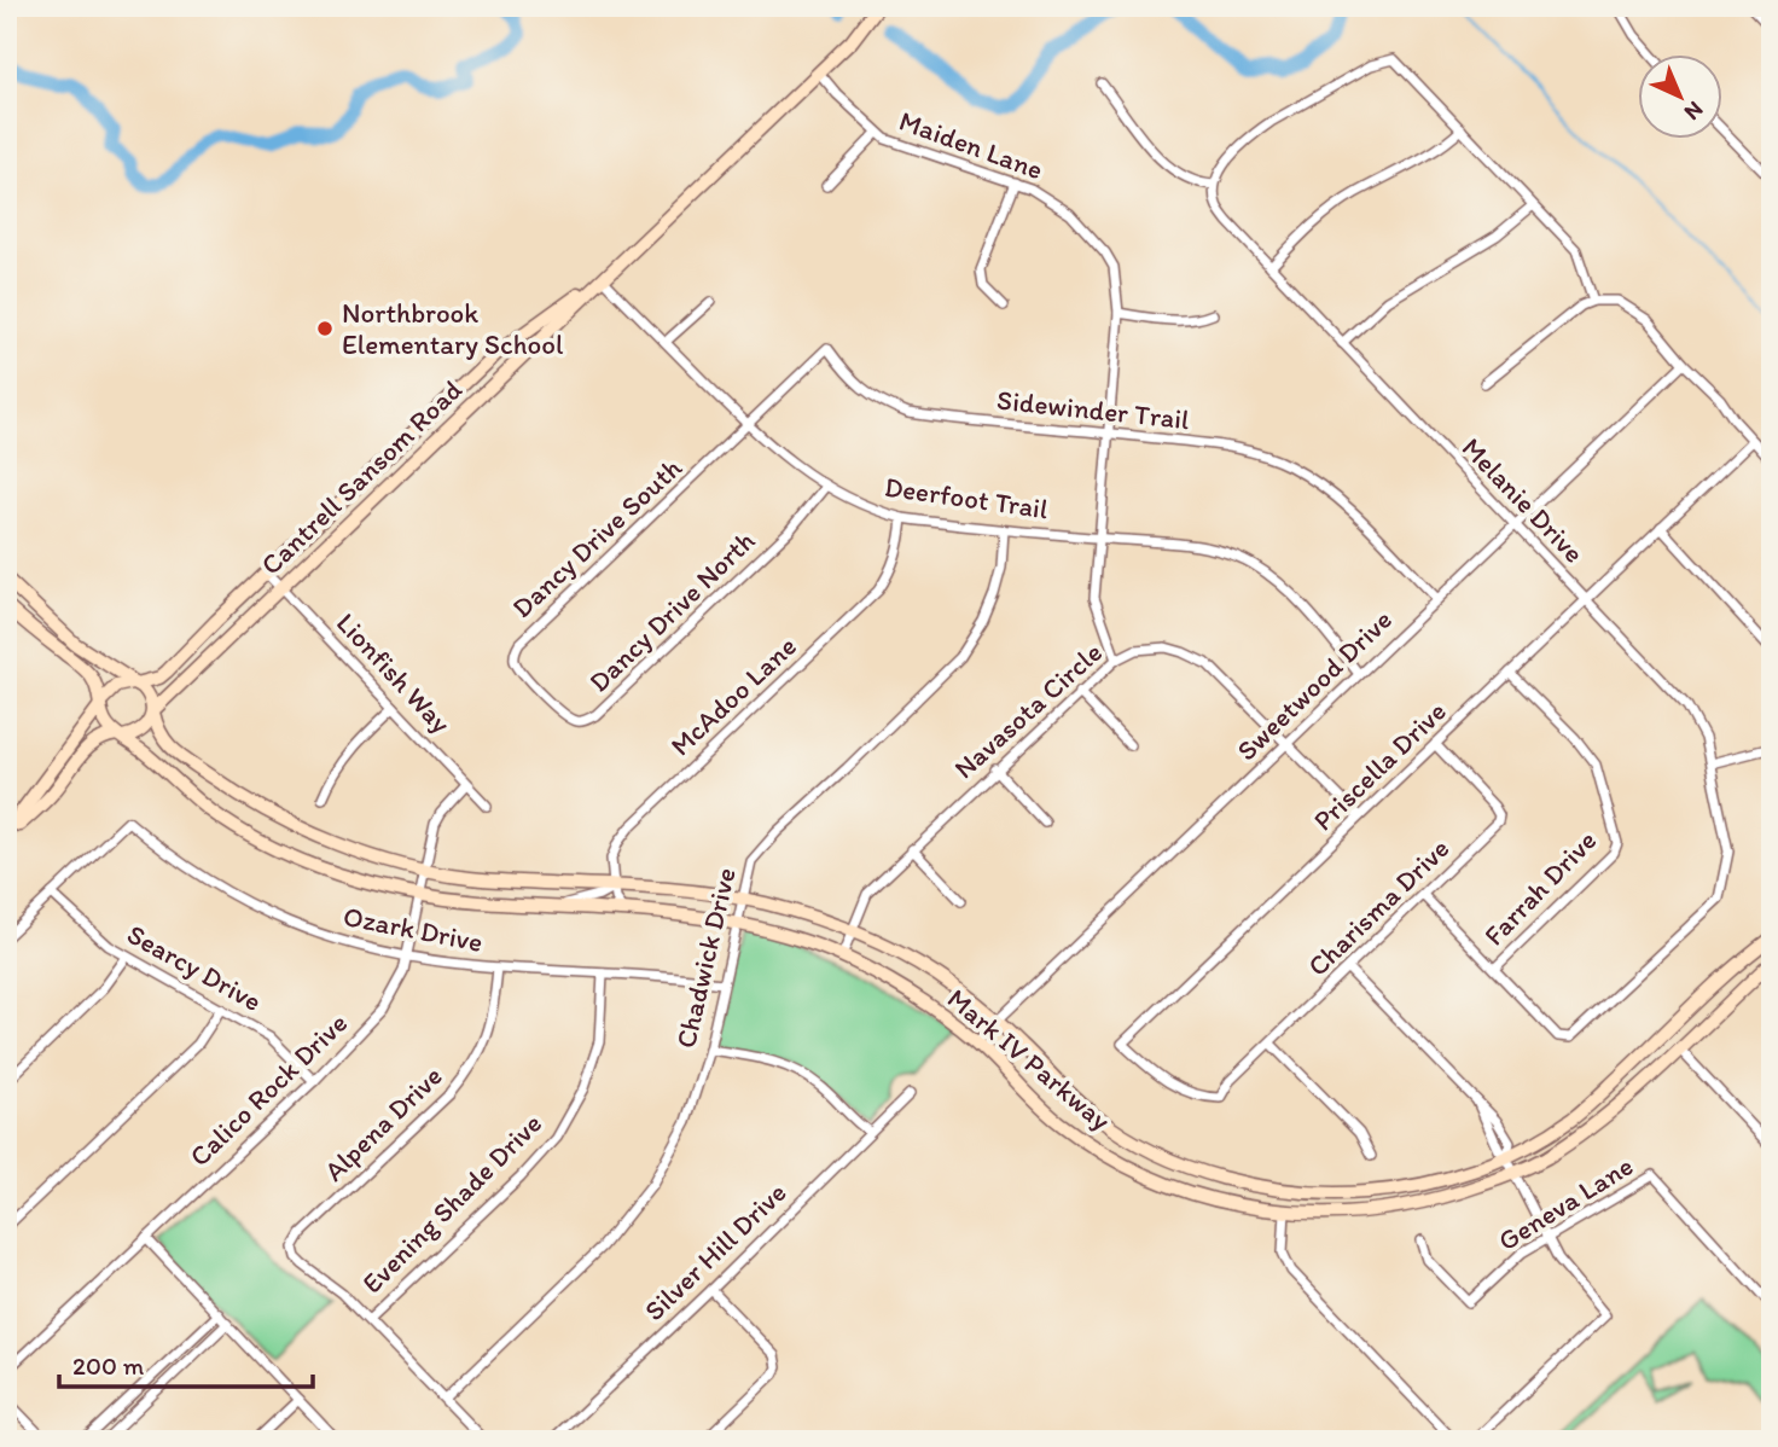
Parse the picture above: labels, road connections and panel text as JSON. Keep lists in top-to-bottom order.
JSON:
{
  "streets": {
    "main road": ["Cantrell Sansom Road", "Mark IV Parkway"],
    "street": [
      "Maiden Lane",
      "Sidewinder Trail",
      "Deerfoot Trail",
      "Melanie Drive",
      "Dancy Drive South",
      "Dancy Drive North",
      "Lionfish Way",
      "Sweetwood Drive",
      "McAdoo Lane",
      "Navasota Circle",
      "Priscella Drive",
      "Farrah Drive",
      "Charisma Drive",
      "Ozark Drive",
      "Chadwick Drive",
      "Searcy Drive",
      "Calico Rock Drive",
      "Alpena Drive",
      "Evening Shade Drive",
      "Geneva Lane",
      "Silver Hill Drive"
    ]
  },
  "crossings": [
    ["Maiden Lane", "Sidewinder Trail"],
    ["Maiden Lane", "Cantrell Sansom Road"],
    ["Maiden Lane", "Deerfoot Trail"],
    ["Maiden Lane", "Navasota Circle"],
    ["Sidewinder Trail", "Deerfoot Trail"],
    ["Sidewinder Trail", "Dancy Drive South"],
    ["Sidewinder Trail", "Sweetwood Drive"],
    ["Cantrell Sansom Road", "Deerfoot Trail"],
    ["Cantrell Sansom Road", "Lionfish Way"],
    ["Cantrell Sansom Road", "Mark IV Parkway"],
    ["Deerfoot Trail", "Dancy Drive South"],
    ["Deerfoot Trail", "Dancy Drive North"],
    ["Deerfoot Trail", "Sweetwood Drive"],
    ["Deerfoot Trail", "McAdoo Lane"],
    ["Deerfoot Trail", "Chadwick Drive"],
    ["Melanie Drive", "Sweetwood Drive"],
    ["Melanie Drive", "Priscella Drive"],
    ["Melanie Drive", "Farrah Drive"],
    ["Dancy Drive South", "Dancy Drive North"],
    ["Lionfish Way", "Calico Rock Drive"],
    ["Sweetwood Drive", "Navasota Circle"],
    ["Sweetwood Drive", "Mark IV Parkway"],
    ["McAdoo Lane", "Mark IV Parkway"],
    ["Navasota Circle", "Priscella Drive"],
    ["Navasota Circle", "Mark IV Parkway"],
    ["Priscella Drive", "Farrah Drive"],
    ["Priscella Drive", "Charisma Drive"],
    ["Ozark Drive", "Chadwick Drive"],
    ["Ozark Drive", "Searcy Drive"],
    ["Ozark Drive", "Calico Rock Drive"],
    ["Ozark Drive", "Alpena Drive"],
    ["Ozark Drive", "Evening Shade Drive"],
    ["Chadwick Drive", "Mark IV Parkway"],
    ["Searcy Drive", "Calico Rock Drive"],
    ["Mark IV Parkway", "Calico Rock Drive"],
    ["Alpena Drive", "Evening Shade Drive"]
  ],
  "places": ["Northbrook Elementary School"],
  "scale_bar": "200 m",
  "north": "bottom right"
}
